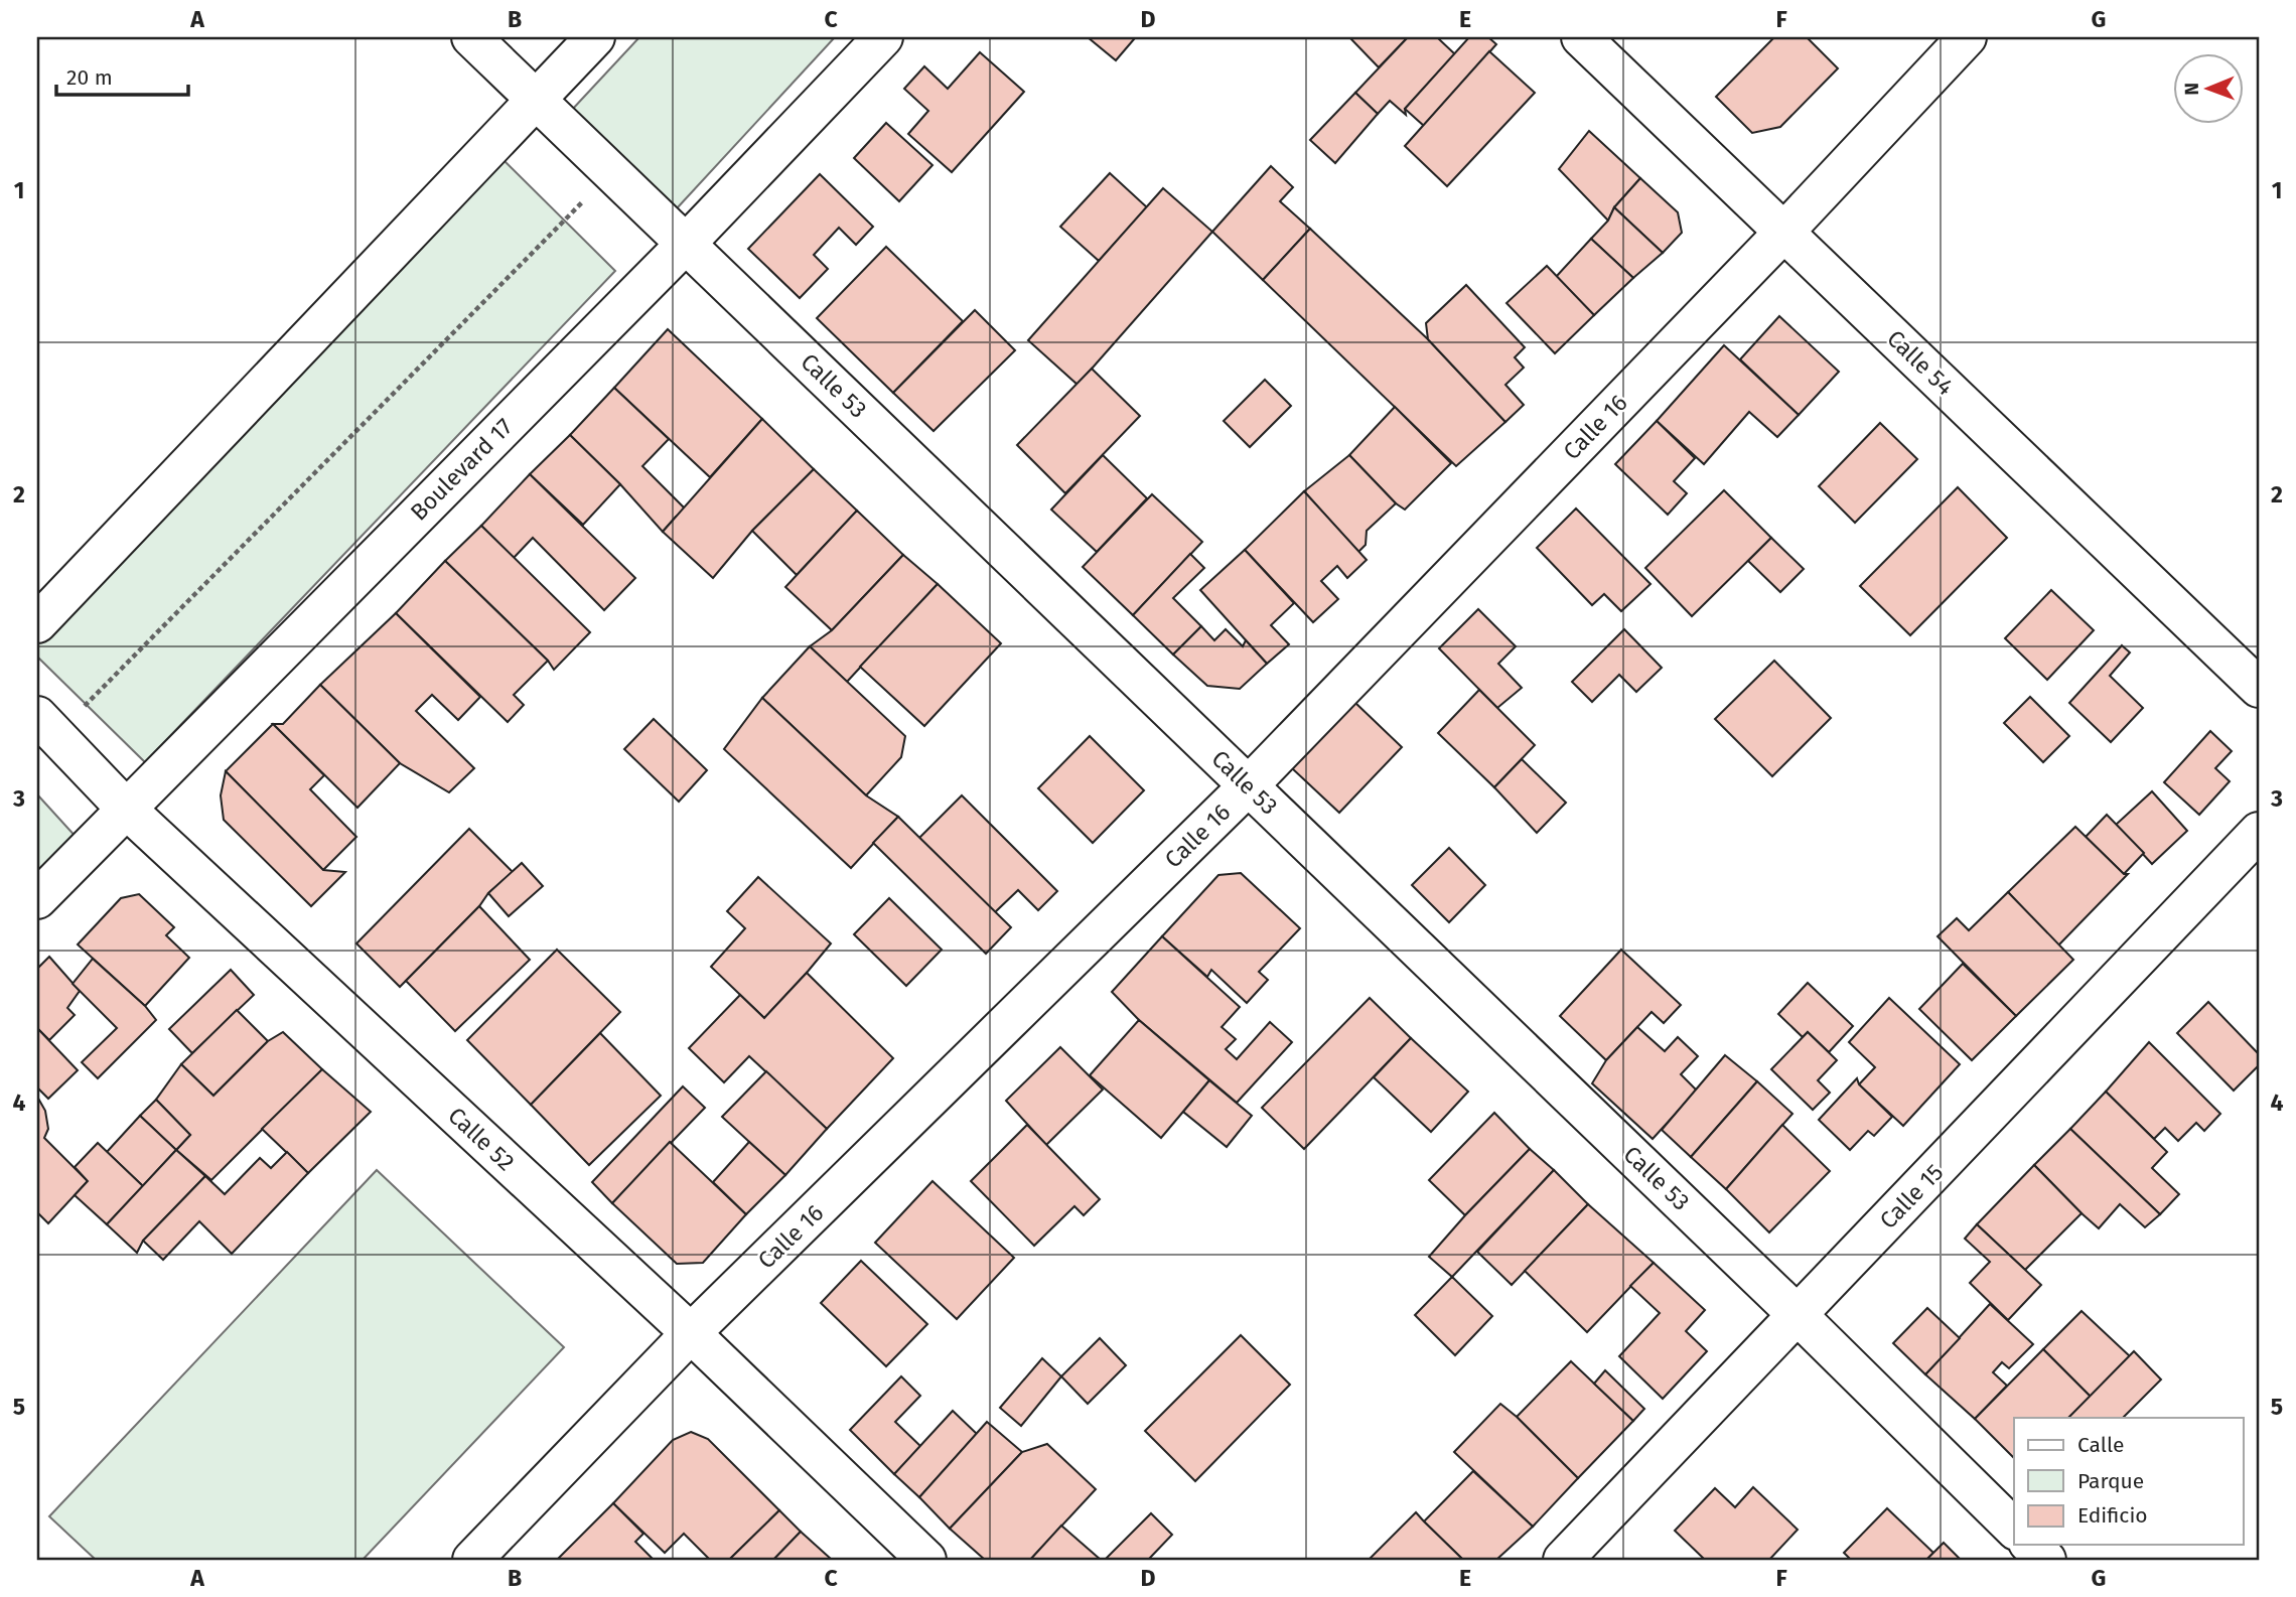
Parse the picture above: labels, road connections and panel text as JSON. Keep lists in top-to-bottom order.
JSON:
{
  "streets": {
    "street": [
      "Calle 54",
      "Calle 53",
      "Calle 16",
      "Boulevard 17",
      "Calle 52",
      "Calle 15"
    ]
  },
  "crossings": [
    ["Calle 54", "Calle 16"],
    ["Calle 53", "Calle 16"],
    ["Calle 53", "Boulevard 17"],
    ["Calle 53", "Calle 15"],
    ["Calle 16", "Calle 52"],
    ["Boulevard 17", "Calle 52"]
  ],
  "legend": ["Calle", "Parque", "Edificio"],
  "scale_bar": "20 m",
  "north": "left",
  "grid": {
    "columns": [
      "A",
      "B",
      "C",
      "D",
      "E",
      "F",
      "G"
    ],
    "rows": [
      "1",
      "2",
      "3",
      "4",
      "5"
    ]
  }
}
